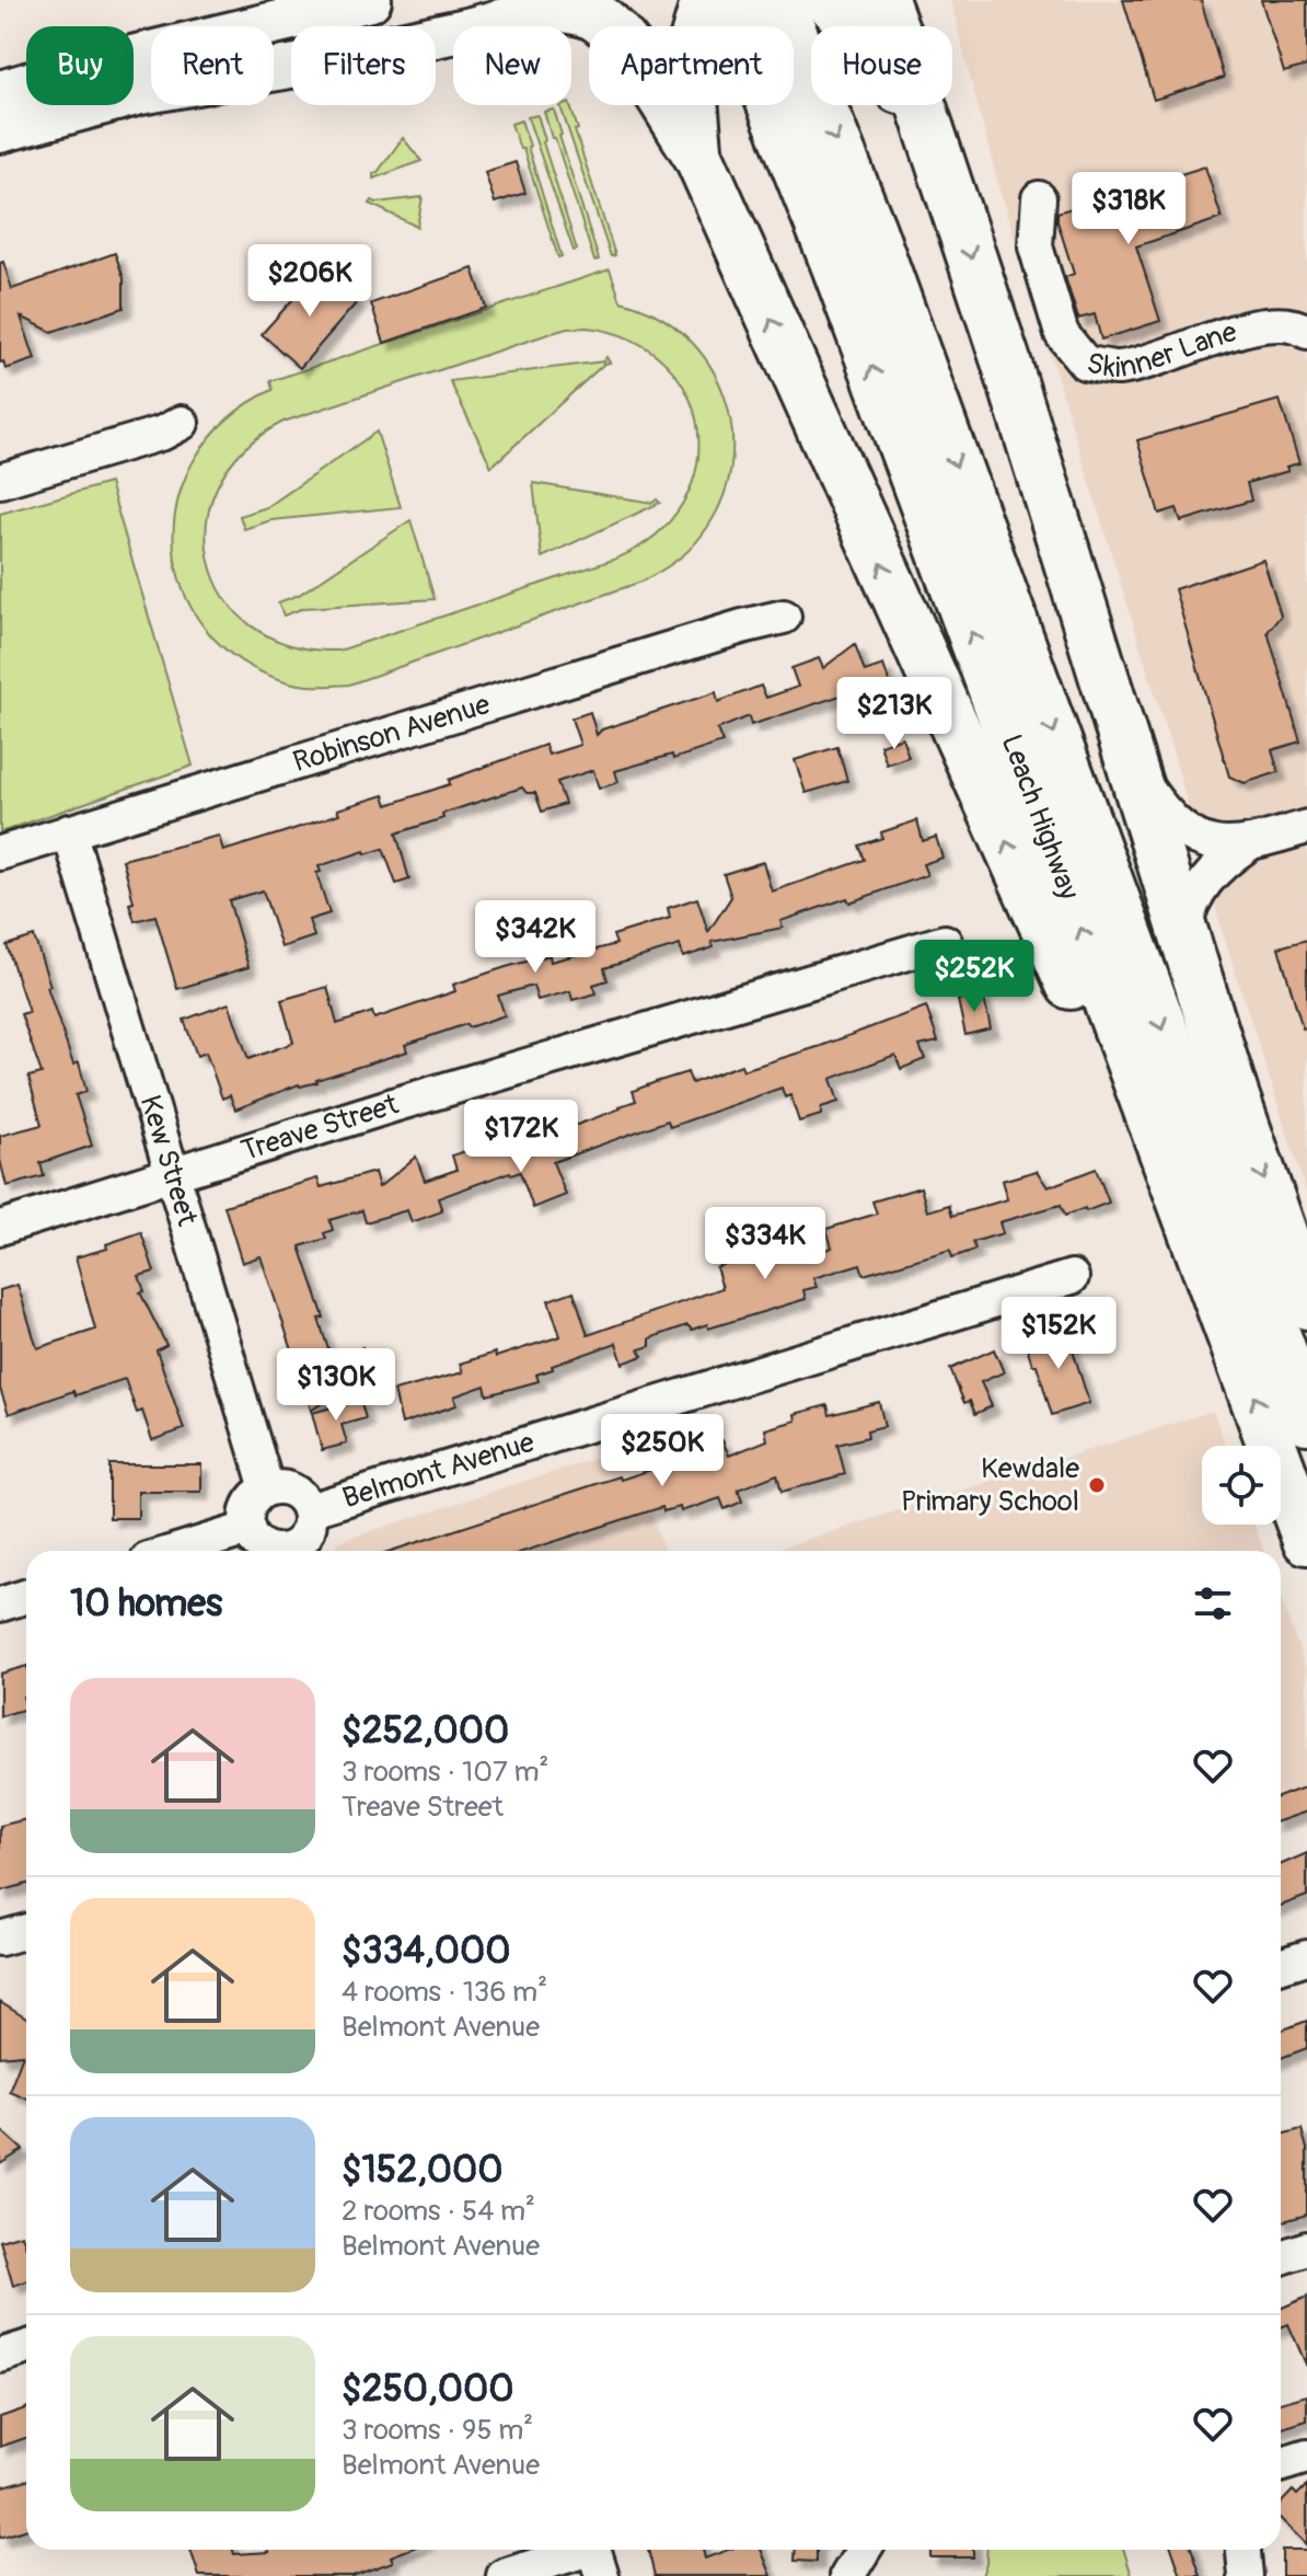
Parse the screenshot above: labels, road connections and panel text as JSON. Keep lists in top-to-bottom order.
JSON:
{
  "streets": {
    "highway": ["Leach Highway"],
    "street": [
      "Skinner Lane",
      "Robinson Avenue",
      "Treave Street",
      "Kew Street",
      "Belmont Avenue"
    ]
  },
  "crossings": [
    ["Robinson Avenue", "Kew Street"],
    ["Treave Street", "Kew Street"]
  ],
  "places": ["Kewdale Primary School"],
  "page": {
    "chip": [
      "Buy",
      "Rent",
      "Filters",
      "New",
      "Apartment",
      "House"
    ],
    "price": [
      "$318K",
      "$206K",
      "$213K",
      "$342K",
      "$252K",
      "$172K",
      "$334K",
      "$152K",
      "$130K",
      "$250K"
    ],
    "heading": "10 homes",
    "list": [
      {
        "name": "$252,000",
        "note": "3 rooms · 107 m² · Treave Street"
      },
      {
        "name": "$334,000",
        "note": "4 rooms · 136 m² · Belmont Avenue"
      },
      {
        "name": "$152,000",
        "note": "2 rooms · 54 m² · Belmont Avenue"
      },
      {
        "name": "$250,000",
        "note": "3 rooms · 95 m² · Belmont Avenue"
      }
    ]
  }
}
